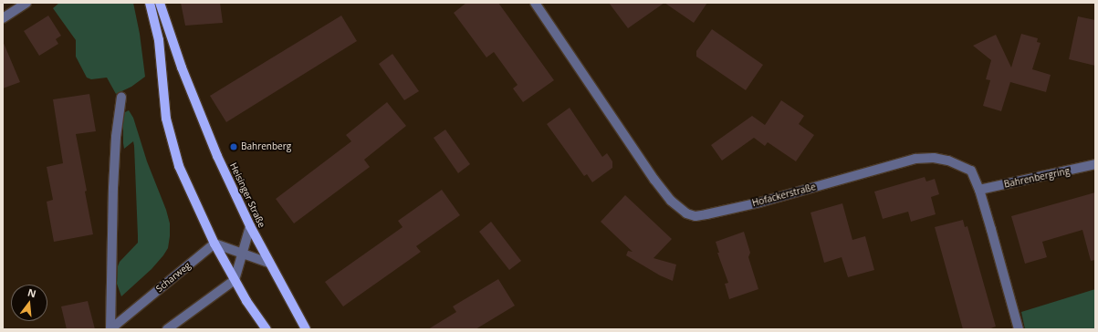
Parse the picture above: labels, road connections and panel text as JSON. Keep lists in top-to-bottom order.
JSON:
{
  "streets": {
    "main road": ["Heisinger Straße"],
    "street": ["Bahrenbergring", "Hofackerstraße", "Scharweg"]
  },
  "crossings": [
    ["Bahrenbergring", "Hofackerstraße"]
  ],
  "places": ["Bahrenberg"],
  "north": "top"
}
